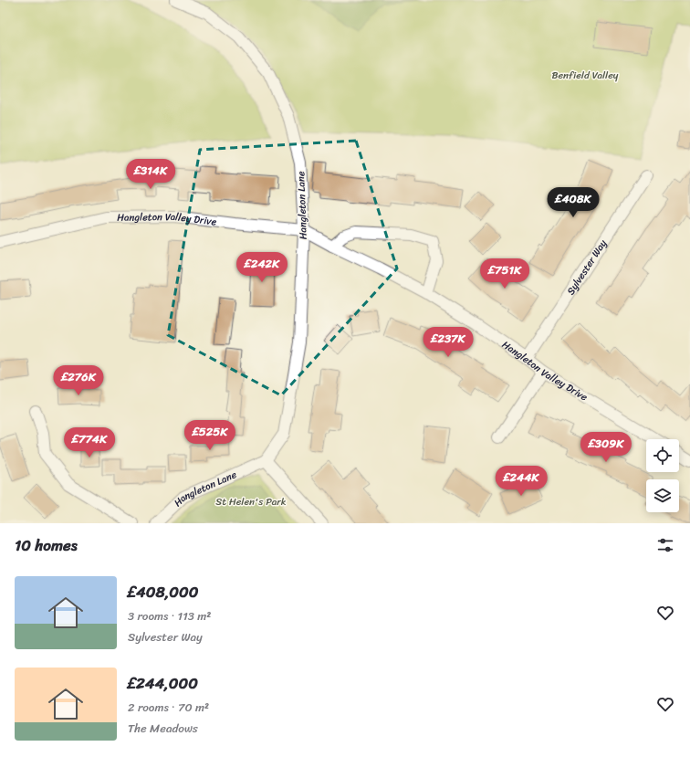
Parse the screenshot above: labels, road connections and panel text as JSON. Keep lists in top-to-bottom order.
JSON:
{
  "streets": {
    "street": ["Hangleton Lane", "Hangleton Valley Drive", "Sylvester Way"]
  },
  "crossings": [
    ["Hangleton Lane", "Hangleton Valley Drive"],
    ["Hangleton Valley Drive", "Sylvester Way"]
  ],
  "parks": ["Benfield Valley", "St Helen's Park"],
  "page": {
    "price": [
      "£314K",
      "£408K",
      "£242K",
      "£751K",
      "£237K",
      "£276K",
      "£525K",
      "£774K",
      "£309K",
      "£244K"
    ],
    "heading": "10 homes",
    "list": [
      {
        "name": "£408,000",
        "note": "3 rooms · 113 m² · Sylvester Way"
      },
      {
        "name": "£244,000",
        "note": "2 rooms · 70 m² · The Meadows"
      }
    ]
  }
}
